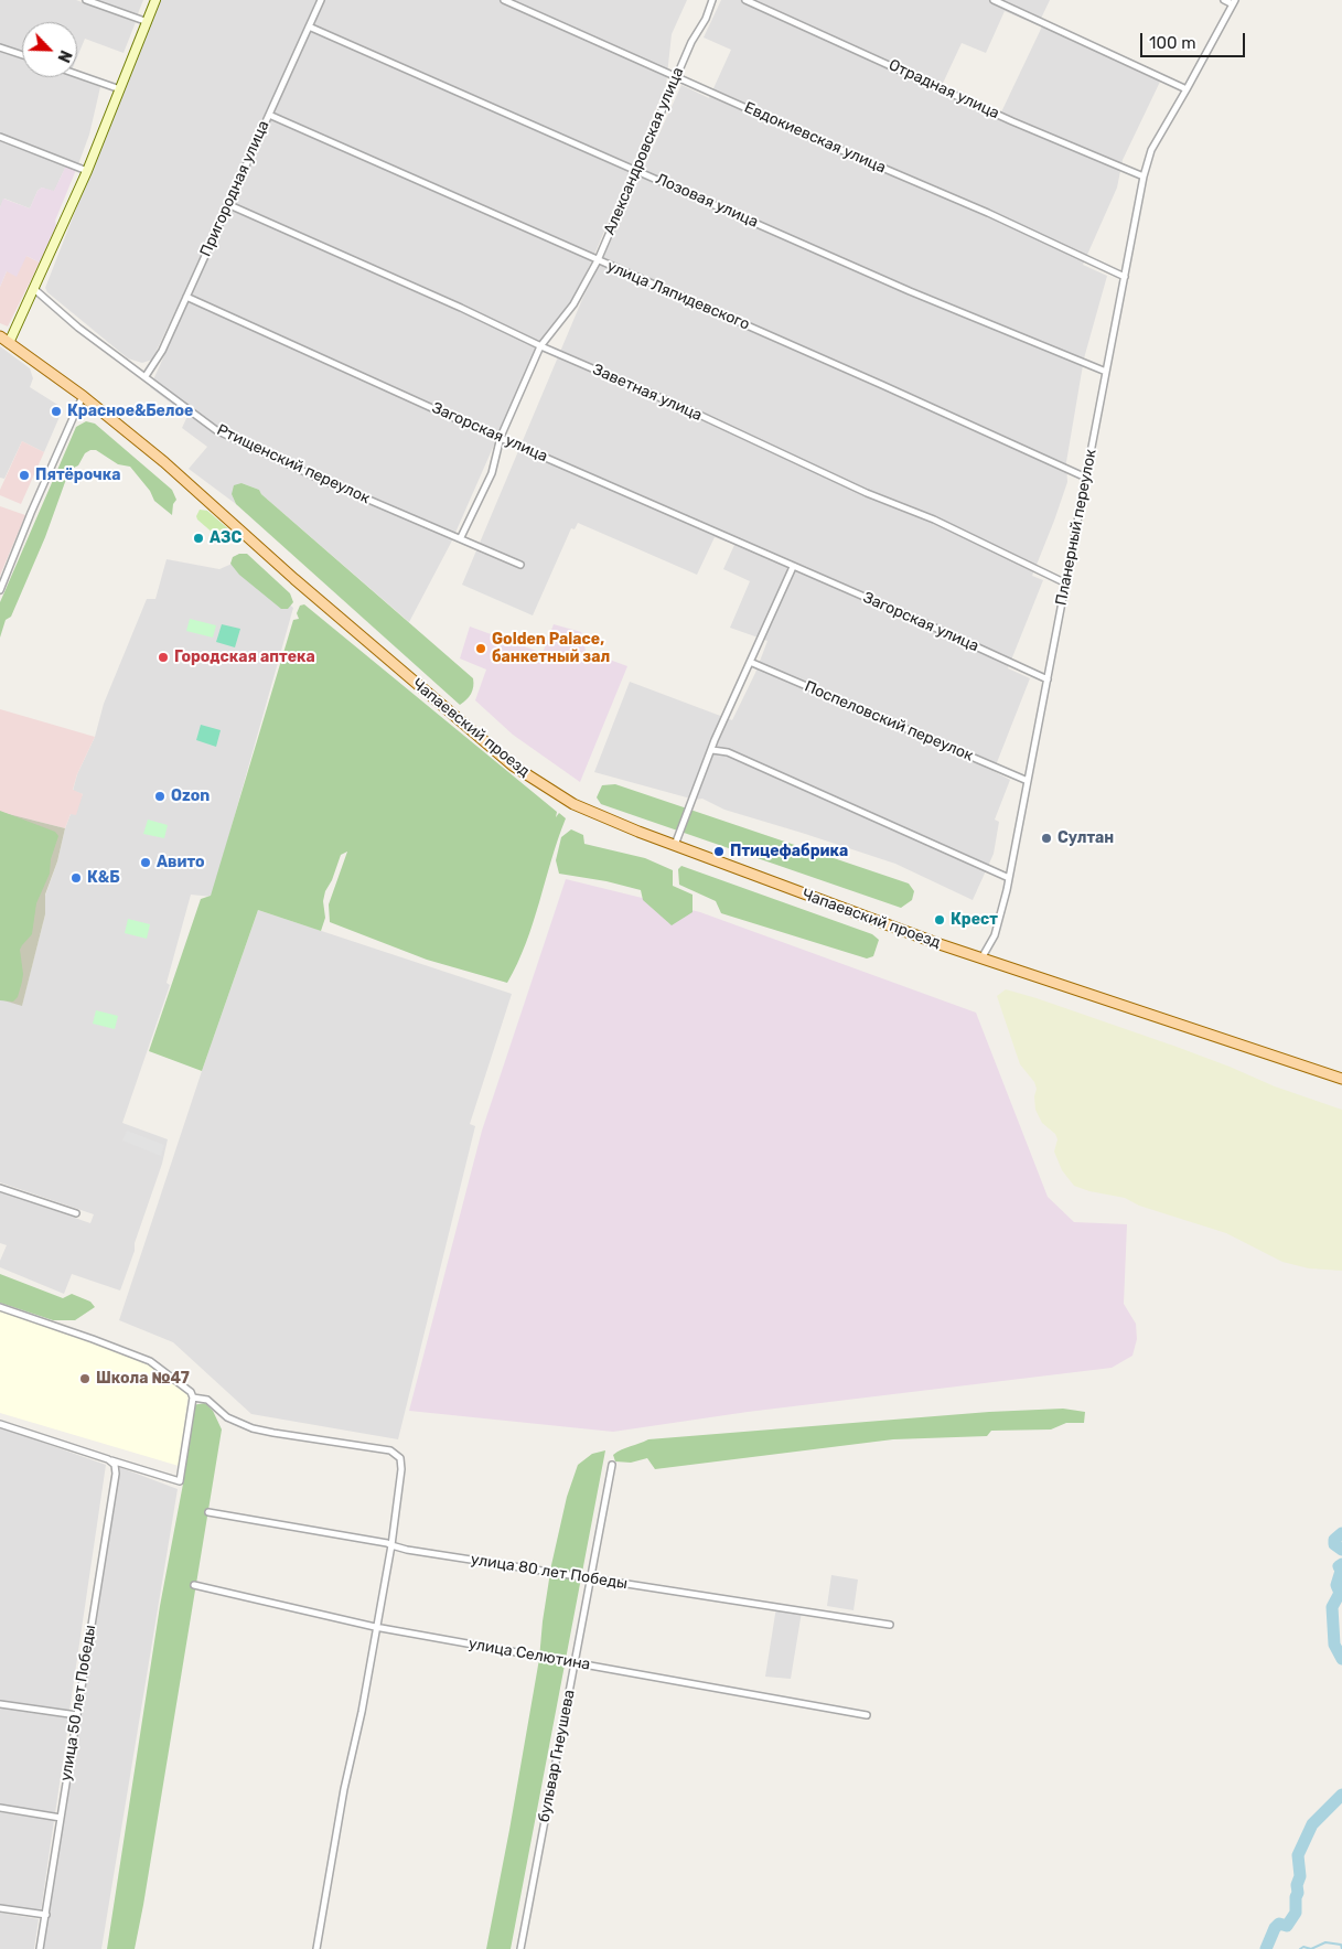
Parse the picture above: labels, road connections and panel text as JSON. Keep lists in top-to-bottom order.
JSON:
{
  "streets": {
    "main road": ["Чапаевский проезд"],
    "street": [
      "Отрадная улица",
      "Евдокиевская улица",
      "Александровская улица",
      "Пригородная улица",
      "Лозовая улица",
      "улица Ляпидевского",
      "Заветная улица",
      "Загорская улица",
      "Ртищенский переулок",
      "Планерный переулок",
      "Поспеловский переулок",
      "улица 80 лет Победы",
      "улица Селютина",
      "улица 50 лет Победы",
      "бульвар Гнеушева"
    ]
  },
  "crossings": [
    ["Отрадная улица", "Планерный переулок"],
    ["Евдокиевская улица", "Александровская улица"],
    ["Евдокиевская улица", "Планерный переулок"],
    ["Александровская улица", "Лозовая улица"],
    ["Александровская улица", "улица Ляпидевского"],
    ["Александровская улица", "Заветная улица"],
    ["Александровская улица", "Загорская улица"],
    ["Александровская улица", "Ртищенский переулок"],
    ["Пригородная улица", "Лозовая улица"],
    ["Пригородная улица", "улица Ляпидевского"],
    ["Пригородная улица", "Заветная улица"],
    ["Пригородная улица", "Загорская улица"],
    ["Пригородная улица", "Ртищенский переулок"],
    ["Лозовая улица", "Планерный переулок"],
    ["улица Ляпидевского", "Планерный переулок"],
    ["Заветная улица", "Планерный переулок"],
    ["Загорская улица", "Планерный переулок"],
    ["Планерный переулок", "Поспеловский переулок"],
    ["Планерный переулок", "Чапаевский проезд"],
    ["улица 80 лет Победы", "бульвар Гнеушева"],
    ["улица Селютина", "бульвар Гнеушева"]
  ],
  "places": [
    "Красное&Белое",
    "Пятёрочка",
    "АЗС",
    "Golden Palace, банкетный зал",
    "Городская аптека",
    "Ozon",
    "Султан",
    "Птицефабрика",
    "Авито",
    "К&Б",
    "Крест",
    "Школа №47"
  ],
  "scale_bar": "100 m",
  "north": "bottom right"
}
